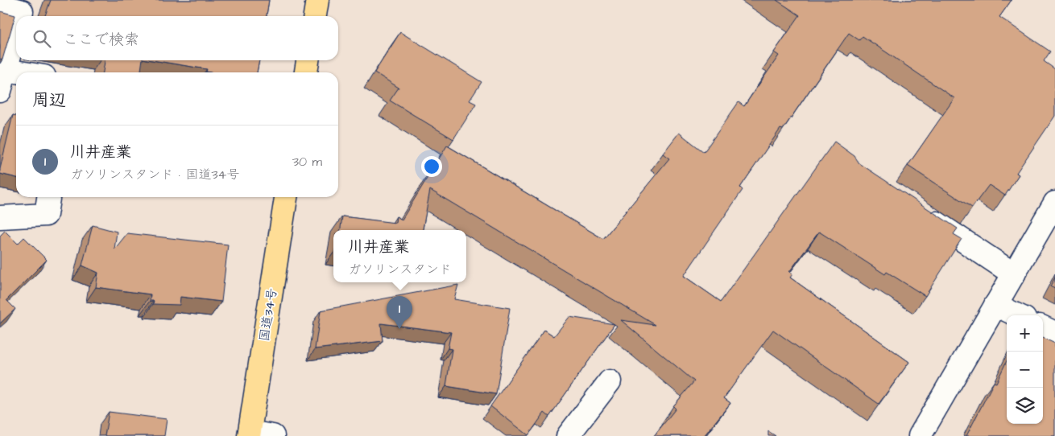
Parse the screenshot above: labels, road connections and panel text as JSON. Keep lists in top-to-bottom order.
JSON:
{
  "streets": {
    "highway": ["国道34号"]
  },
  "page": {
    "search": "ここで検索",
    "heading": "周辺",
    "list": [
      {
        "mark": "1",
        "name": "川井産業",
        "note": "ガソリンスタンド · 国道34号",
        "value": "30 m"
      }
    ],
    "popup": ["川井産業", "ガソリンスタンド"],
    "pins": "1",
    "map_buttons": ["+", "−"]
  }
}
